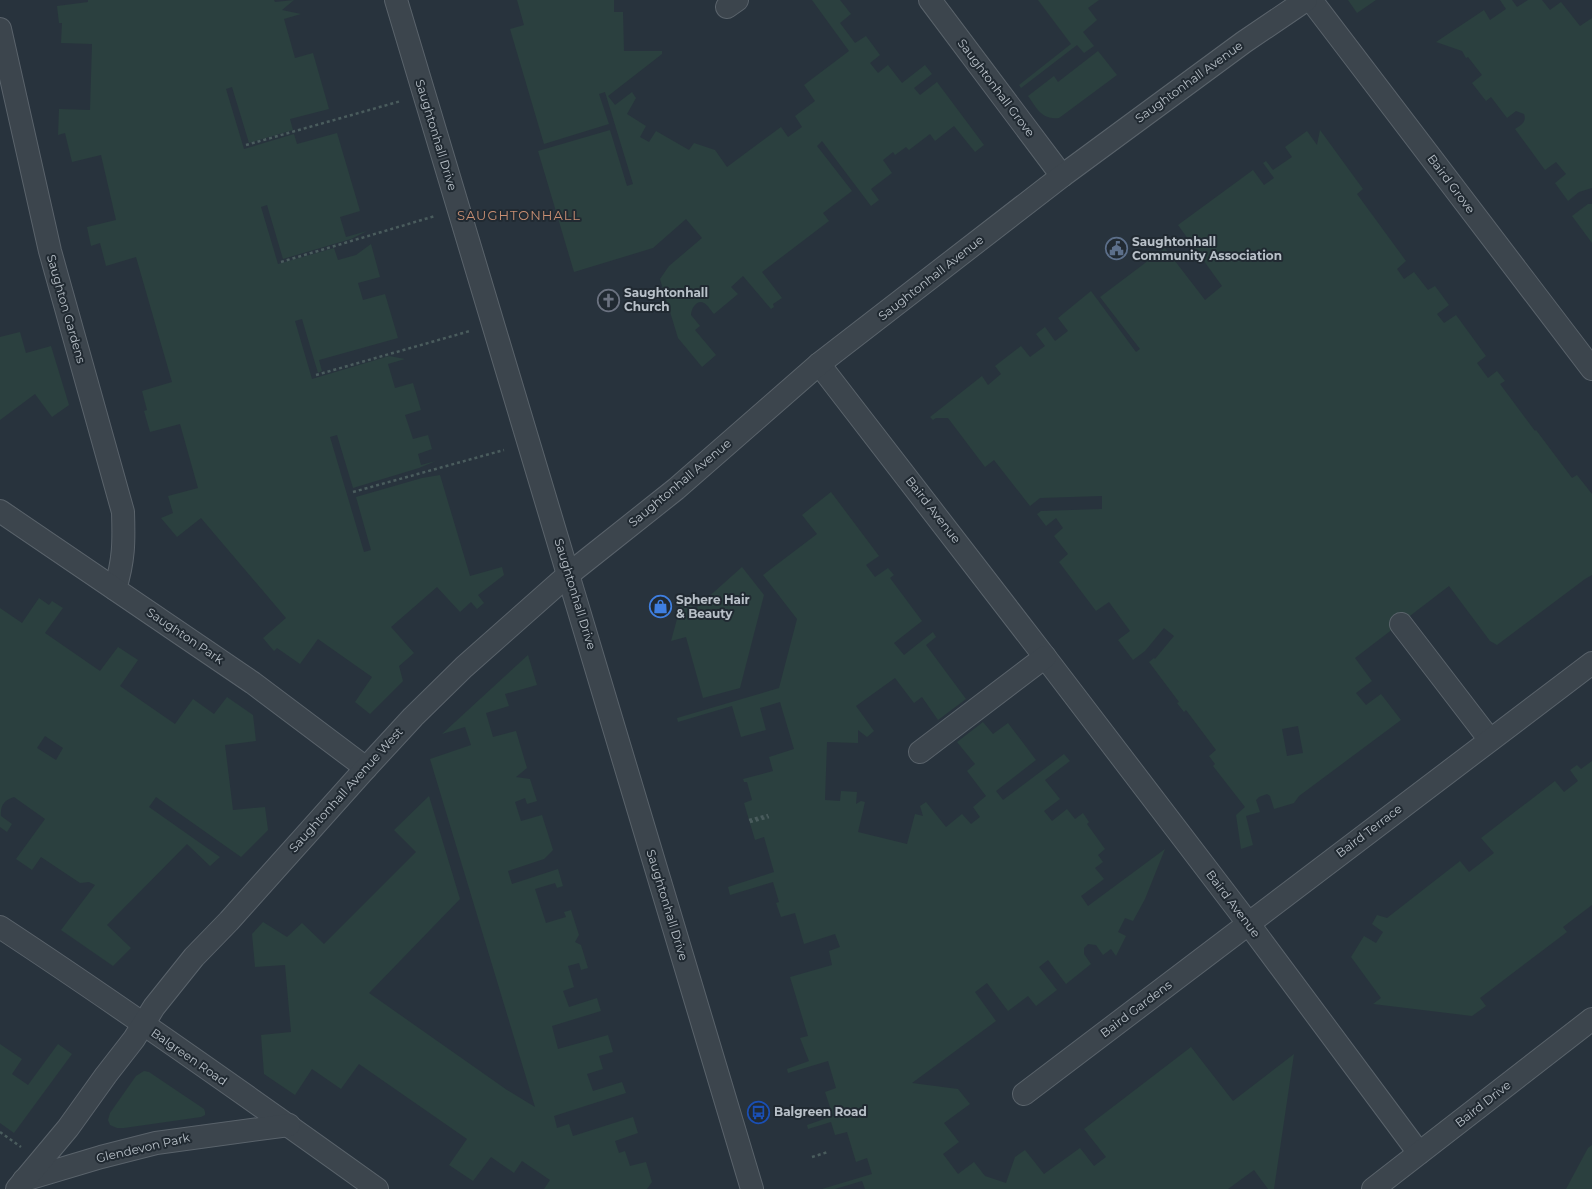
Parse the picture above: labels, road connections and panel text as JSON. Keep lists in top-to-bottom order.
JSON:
{
  "streets": {
    "street": [
      "Saughtonhall Avenue",
      "Saughtonhall Grove",
      "Saughtonhall Drive",
      "Baird Grove",
      "Saughton Gardens",
      "Baird Avenue",
      "Saughton Park",
      "Saughtonhall Avenue West",
      "Baird Terrace",
      "Baird Gardens",
      "Balgreen Road",
      "Baird Drive",
      "Glendevon Park"
    ]
  },
  "crossings": [
    ["Saughtonhall Avenue", "Saughtonhall Grove"],
    ["Saughtonhall Avenue", "Saughtonhall Drive"],
    ["Saughtonhall Avenue", "Baird Avenue"],
    ["Saughtonhall Avenue", "Saughtonhall Avenue West"],
    ["Saughtonhall Drive", "Saughtonhall Avenue West"],
    ["Saughton Gardens", "Saughton Park"],
    ["Baird Avenue", "Baird Terrace"],
    ["Baird Avenue", "Baird Gardens"],
    ["Baird Avenue", "Baird Drive"],
    ["Saughton Park", "Saughtonhall Avenue West"],
    ["Saughtonhall Avenue West", "Balgreen Road"],
    ["Saughtonhall Avenue West", "Glendevon Park"],
    ["Baird Terrace", "Baird Gardens"],
    ["Balgreen Road", "Glendevon Park"]
  ],
  "districts": ["SAUGHTONHALL"],
  "places": {
    "public building": ["Saughtonhall Community Association"],
    "church": ["Saughtonhall Church"],
    "shop": ["Sphere Hair & Beauty"],
    "bus stop": ["Balgreen Road"]
  }
}
